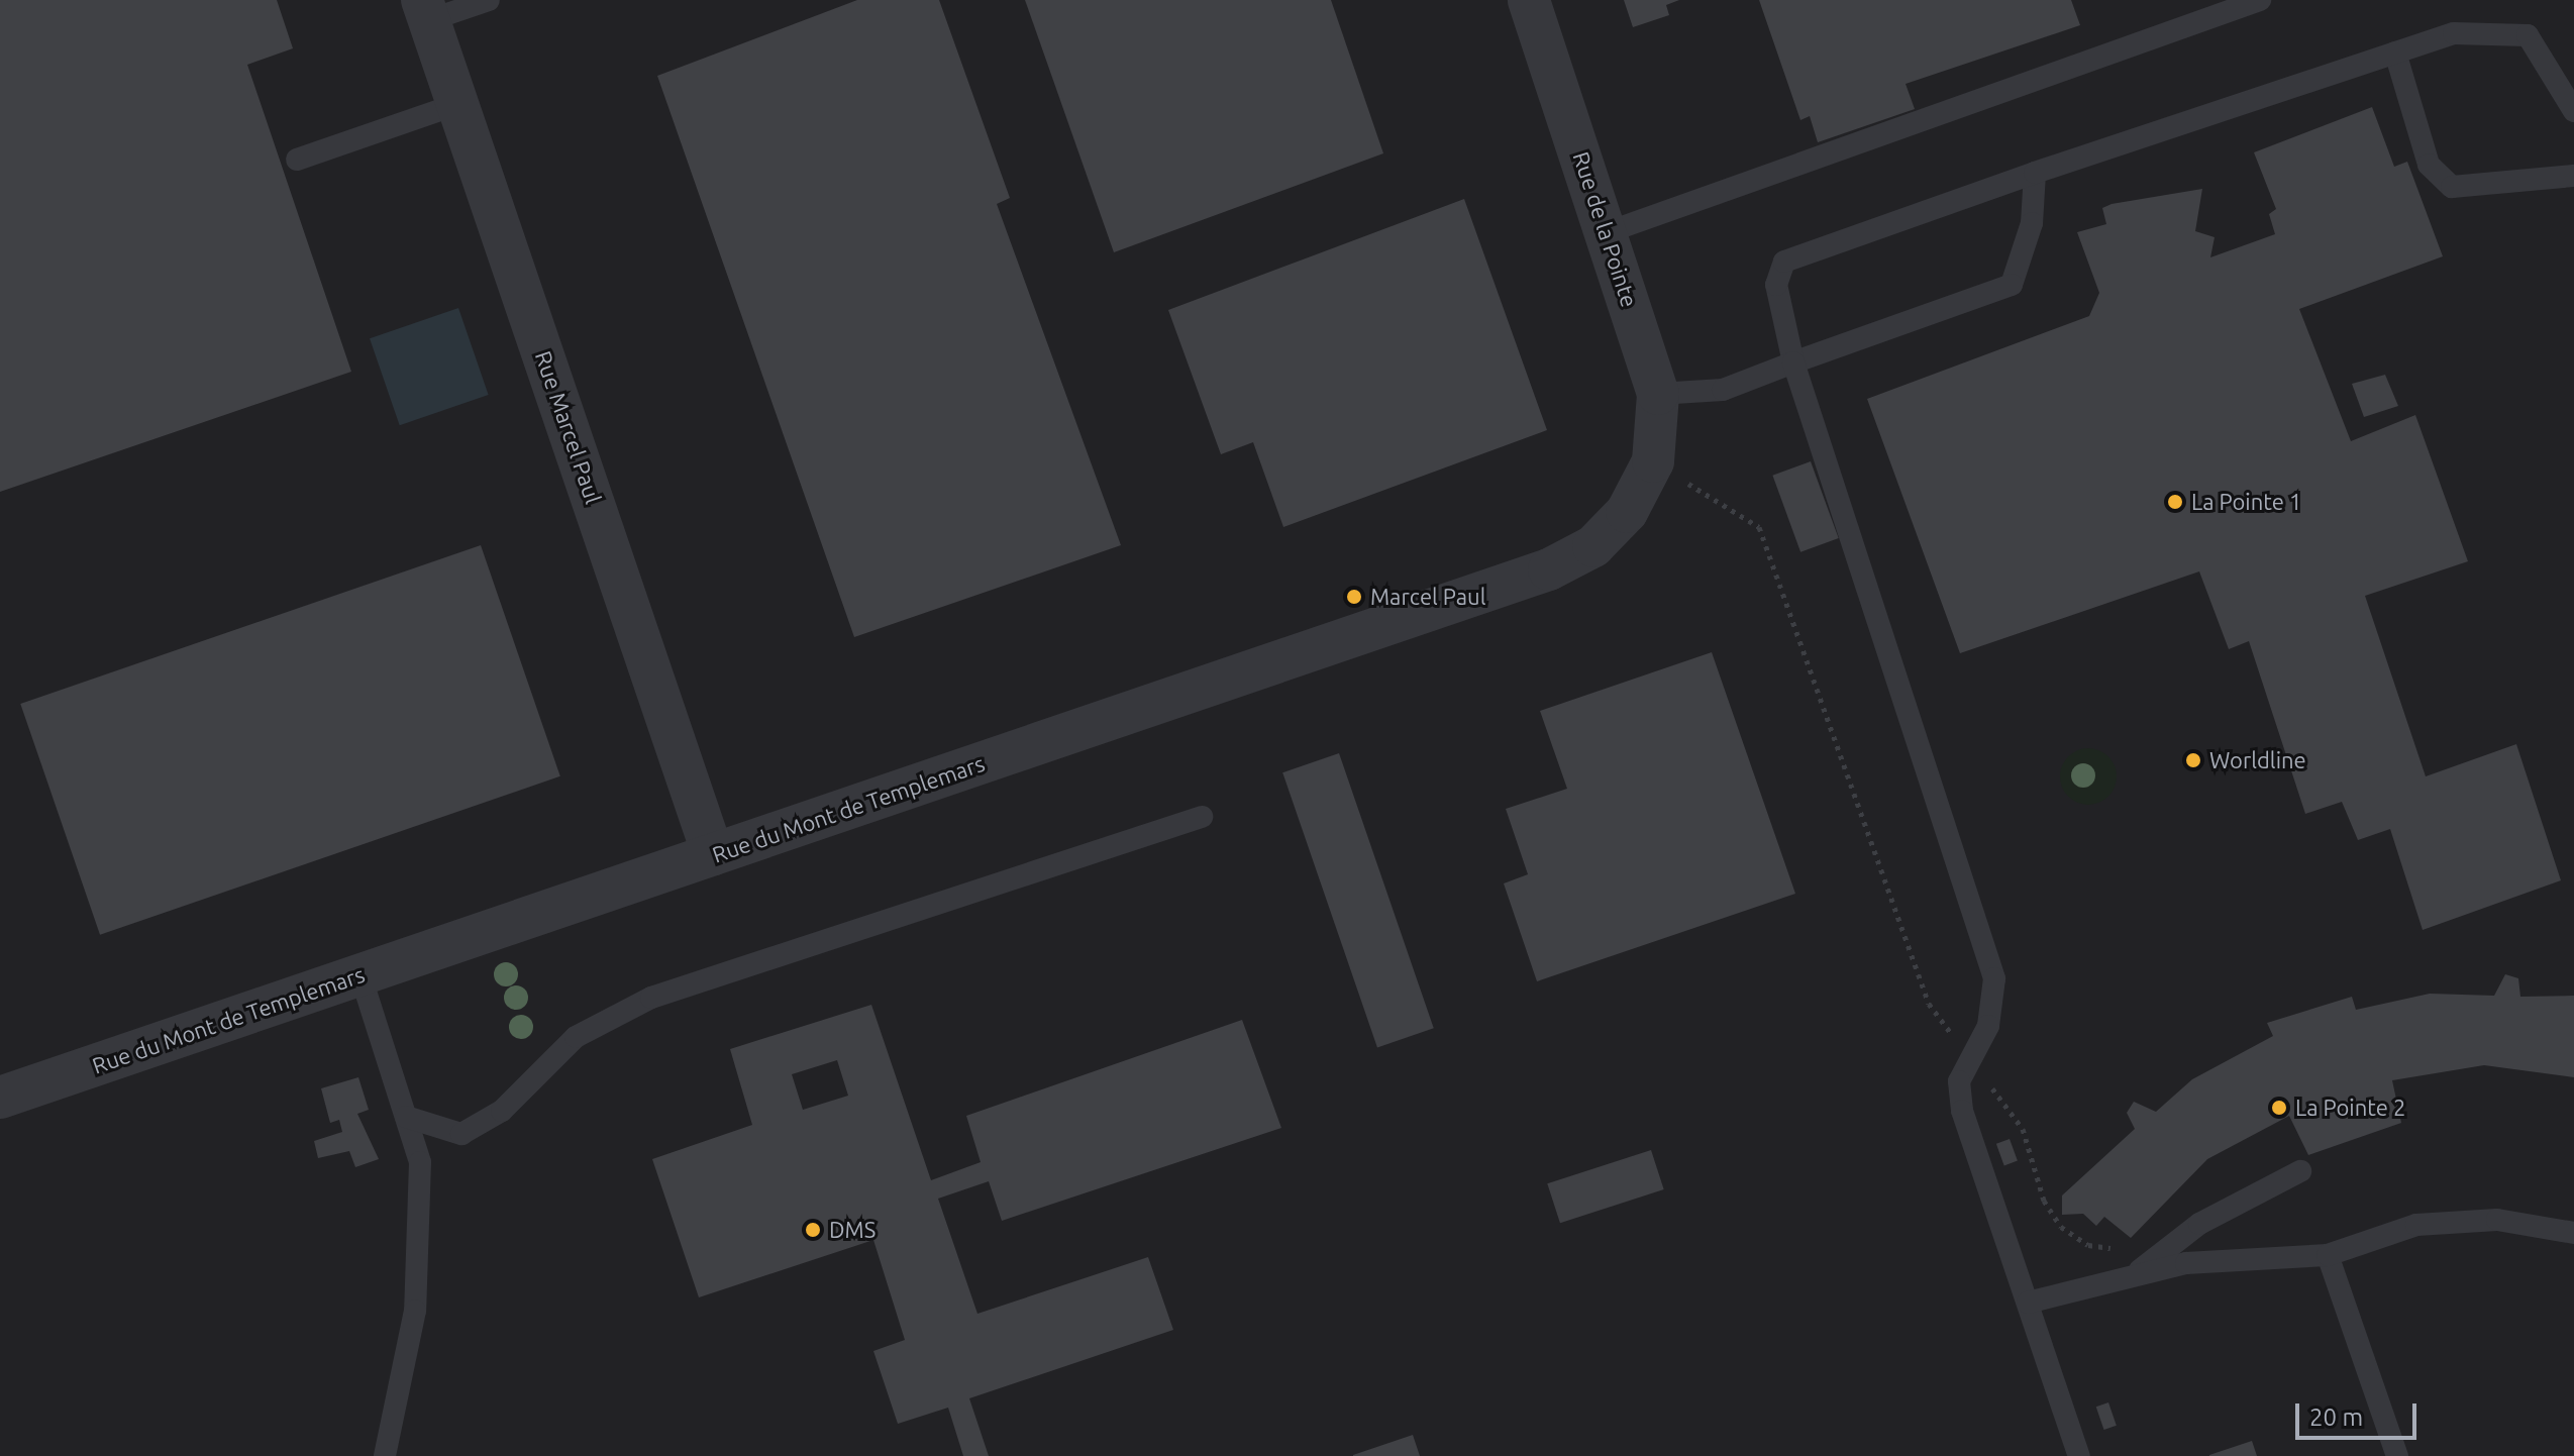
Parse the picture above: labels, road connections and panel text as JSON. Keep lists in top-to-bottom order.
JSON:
{
  "streets": {
    "street": ["Rue de la Pointe", "Rue Marcel Paul", "Rue du Mont de Templemars"]
  },
  "crossings": [
    ["Rue de la Pointe", "Rue du Mont de Templemars"],
    ["Rue Marcel Paul", "Rue du Mont de Templemars"]
  ],
  "places": [
    "La Pointe 1",
    "Marcel Paul",
    "Worldline",
    "La Pointe 2",
    "DMS"
  ],
  "scale_bar": "20 m"
}
